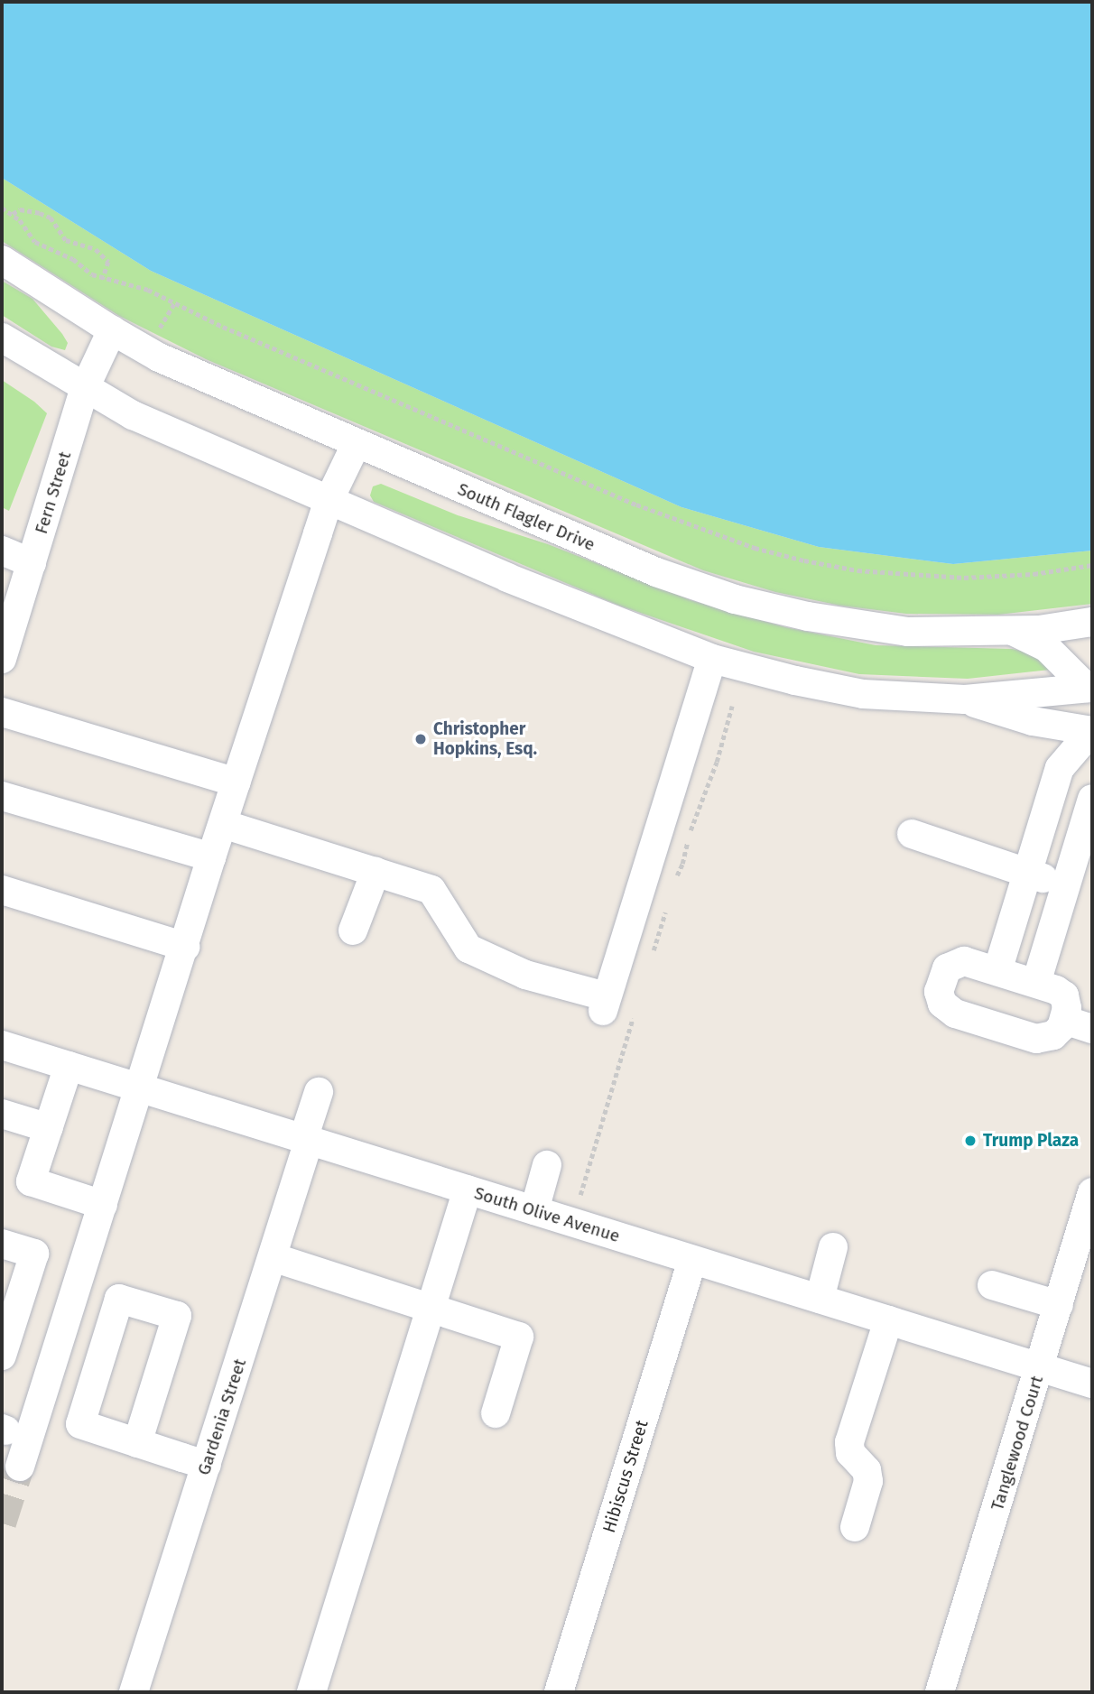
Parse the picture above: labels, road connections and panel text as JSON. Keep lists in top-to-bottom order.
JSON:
{
  "streets": {
    "street": [
      "Fern Street",
      "South Flagler Drive",
      "South Olive Avenue",
      "Gardenia Street",
      "Tanglewood Court",
      "Hibiscus Street"
    ]
  },
  "crossings": [
    ["Fern Street", "South Flagler Drive"],
    ["South Olive Avenue", "Gardenia Street"],
    ["South Olive Avenue", "Tanglewood Court"],
    ["South Olive Avenue", "Hibiscus Street"]
  ],
  "places": ["Christopher Hopkins, Esq.", "Trump Plaza"]
}
